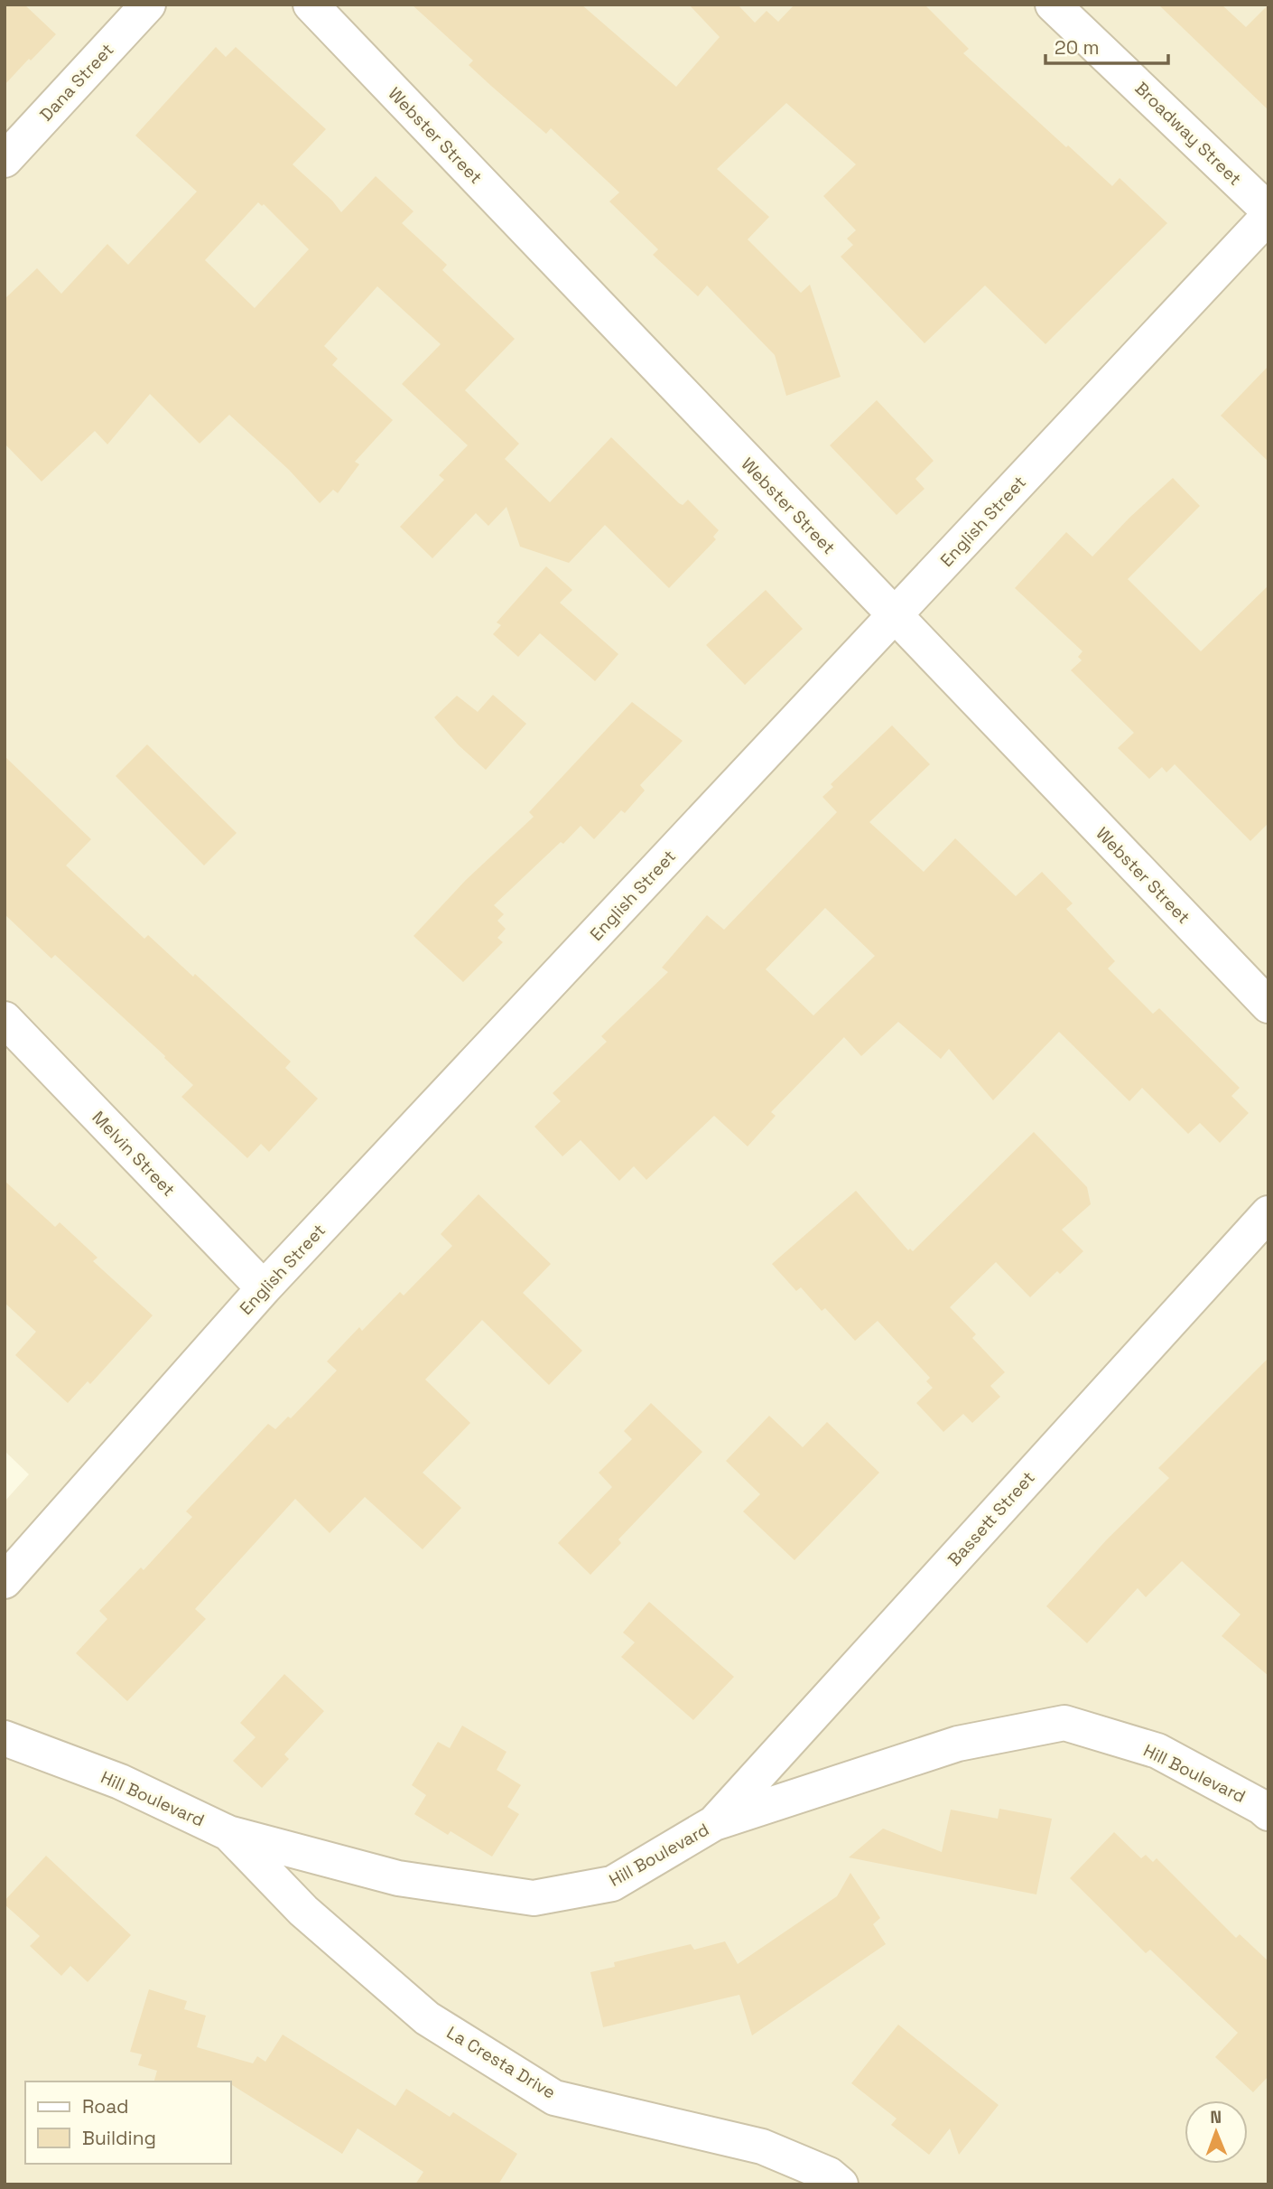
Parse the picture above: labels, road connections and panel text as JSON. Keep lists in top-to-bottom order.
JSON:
{
  "streets": {
    "street": [
      "Dana Street",
      "Broadway Street",
      "Webster Street",
      "English Street",
      "Melvin Street",
      "Bassett Street",
      "Hill Boulevard",
      "La Cresta Drive"
    ]
  },
  "crossings": [
    ["Webster Street", "English Street"],
    ["English Street", "Melvin Street"],
    ["Bassett Street", "Hill Boulevard"],
    ["Hill Boulevard", "La Cresta Drive"]
  ],
  "legend": ["Road", "Building"],
  "scale_bar": "20 m",
  "north": "top"
}
